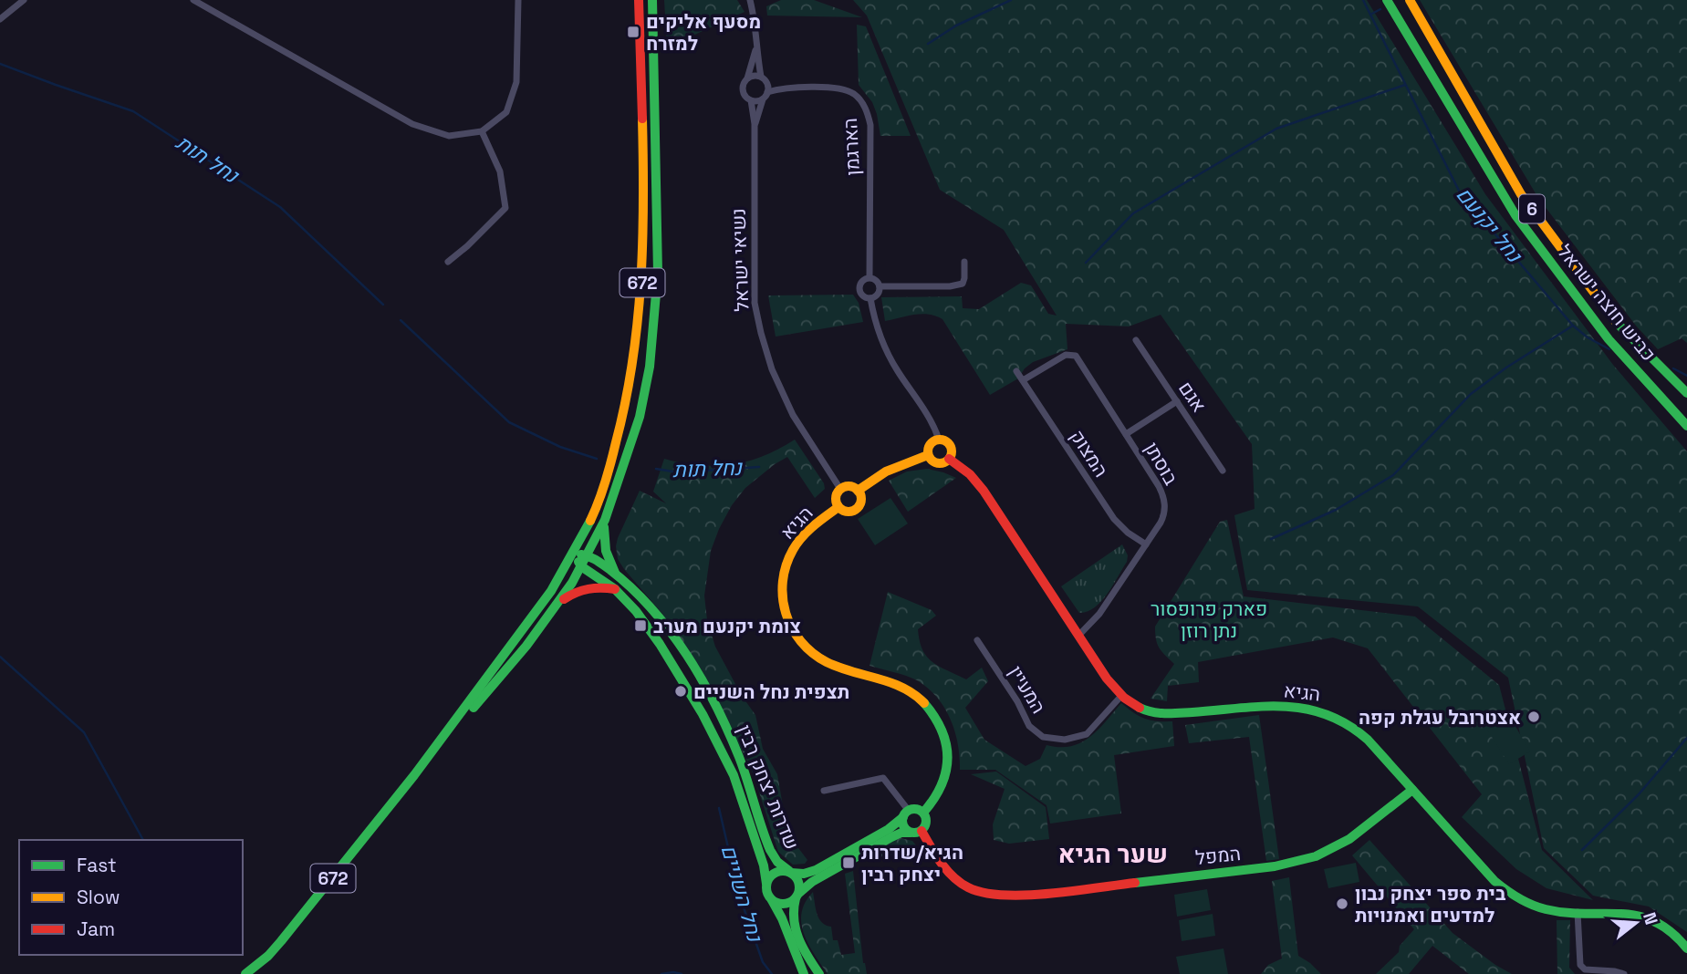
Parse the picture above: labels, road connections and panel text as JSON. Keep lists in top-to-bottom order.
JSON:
{
  "streets": {
    "main road": [
      "6",
      "672",
      "כביש חוצה ישראל",
      "הגיא",
      "שדרות יצחק רבין",
      "המפל"
    ],
    "street": [
      "הארגמן",
      "נשיאי ישראל",
      "אגם",
      "המצוק",
      "בוסתן",
      "המעיין"
    ]
  },
  "crossings": [
    ["הארגמן", "נשיאי ישראל"],
    ["נשיאי ישראל", "הגיא"],
    ["672", "שדרות יצחק רבין"],
    ["המצוק", "בוסתן"],
    ["בוסתן", "הגיא"],
    ["הגיא", "המעיין"],
    ["הגיא", "המפל"]
  ],
  "districts": ["שער הגיא"],
  "water": ["נחל תות", "נחל יקנעם", "נחל השניים"],
  "parks": ["פארק פרופסור נתן רוזן"],
  "places": {
    "transit": ["מסעף אליקים למזרח", "צומת יקנעם מערב", "הגיא/שדרות יצחק רבין"],
    "other": ["תצפית נחל השניים", "אצטרובל עגלת קפה", "בית ספר יצחק נבון למדעים ואמנויות"]
  },
  "legend": ["Fast", "Slow", "Jam"],
  "north": "right"
}
